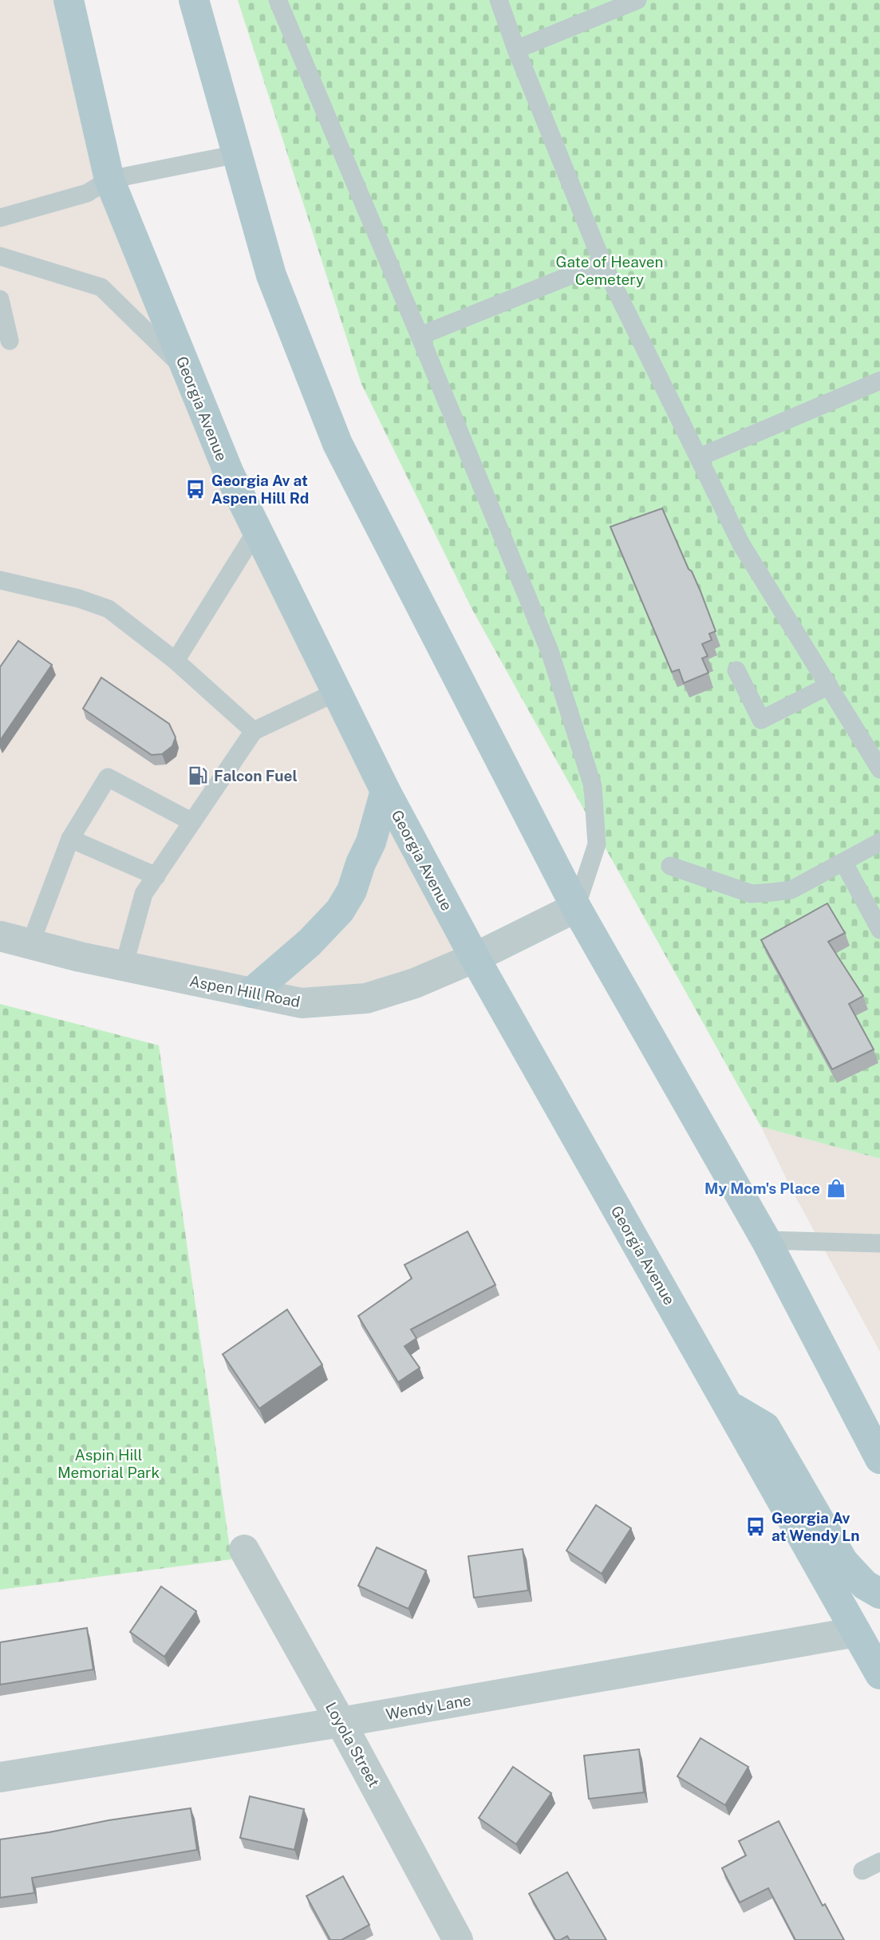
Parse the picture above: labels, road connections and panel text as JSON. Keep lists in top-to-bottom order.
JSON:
{
  "streets": {
    "main road": ["Georgia Avenue"],
    "street": ["Aspen Hill Road", "Wendy Lane", "Loyola Street"]
  },
  "crossings": [
    ["Georgia Avenue", "Aspen Hill Road"],
    ["Georgia Avenue", "Wendy Lane"],
    ["Wendy Lane", "Loyola Street"]
  ],
  "parks": ["Gate of Heaven Cemetery", "Aspin Hill Memorial Park"],
  "places": {
    "bus stop": ["Georgia Av at Aspen Hill Rd", "Georgia Av at Wendy Ln"],
    "fuel station": ["Falcon Fuel"],
    "shop": ["My Mom's Place"]
  }
}
